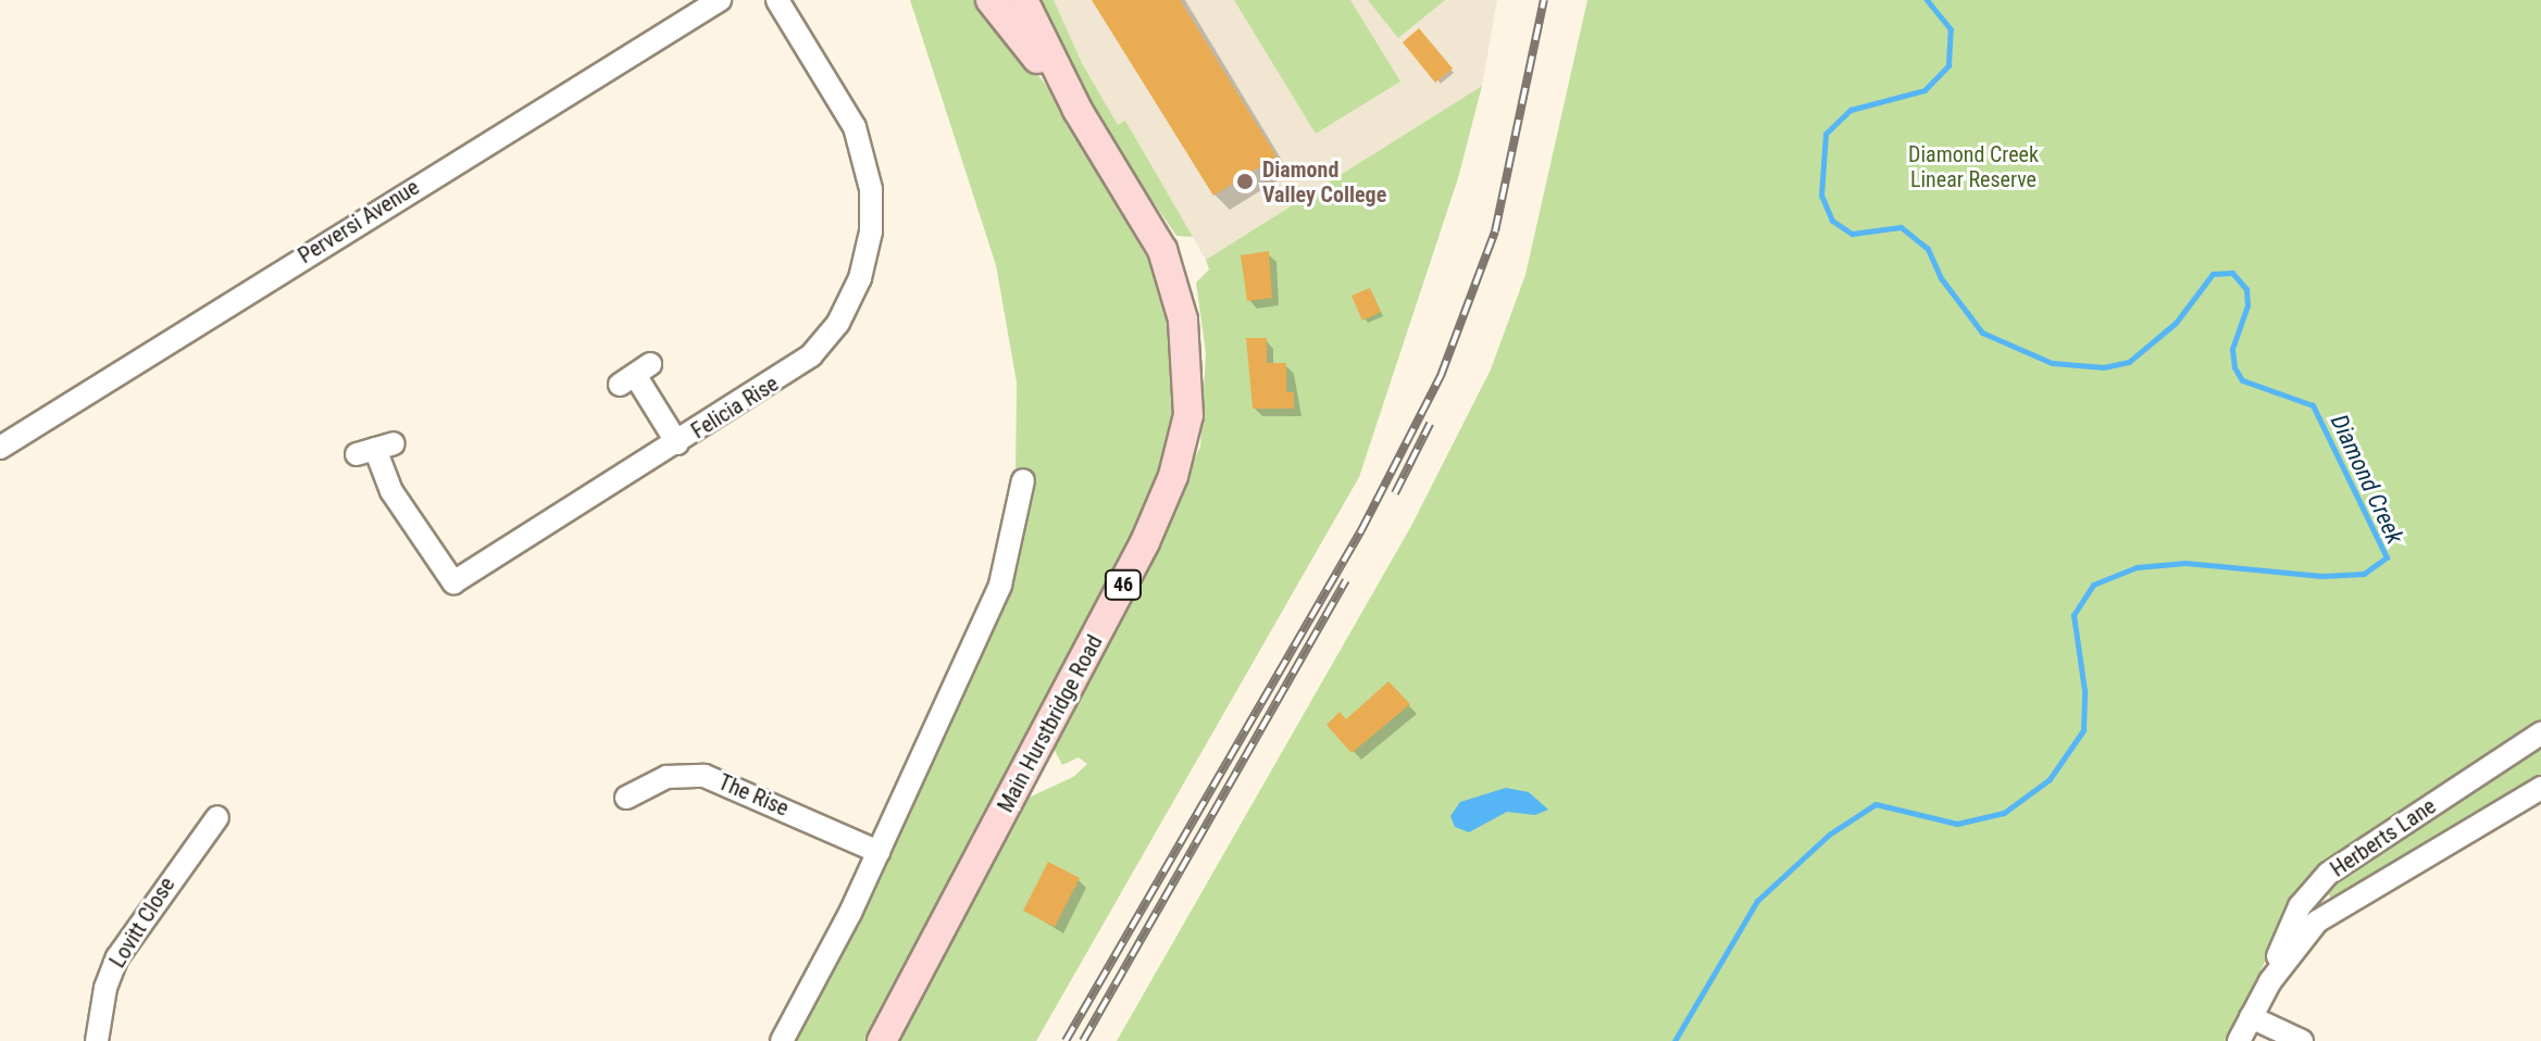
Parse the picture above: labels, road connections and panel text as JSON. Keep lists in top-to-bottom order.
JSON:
{
  "streets": {
    "main road": ["46", "Main Hurstbridge Road"],
    "street": [
      "Perversi Avenue",
      "Felicia Rise",
      "The Rise",
      "Herberts Lane",
      "Lovitt Close"
    ]
  },
  "water": ["Diamond Creek"],
  "parks": ["Diamond Creek Linear Reserve"],
  "places": ["Diamond Valley College"]
}
